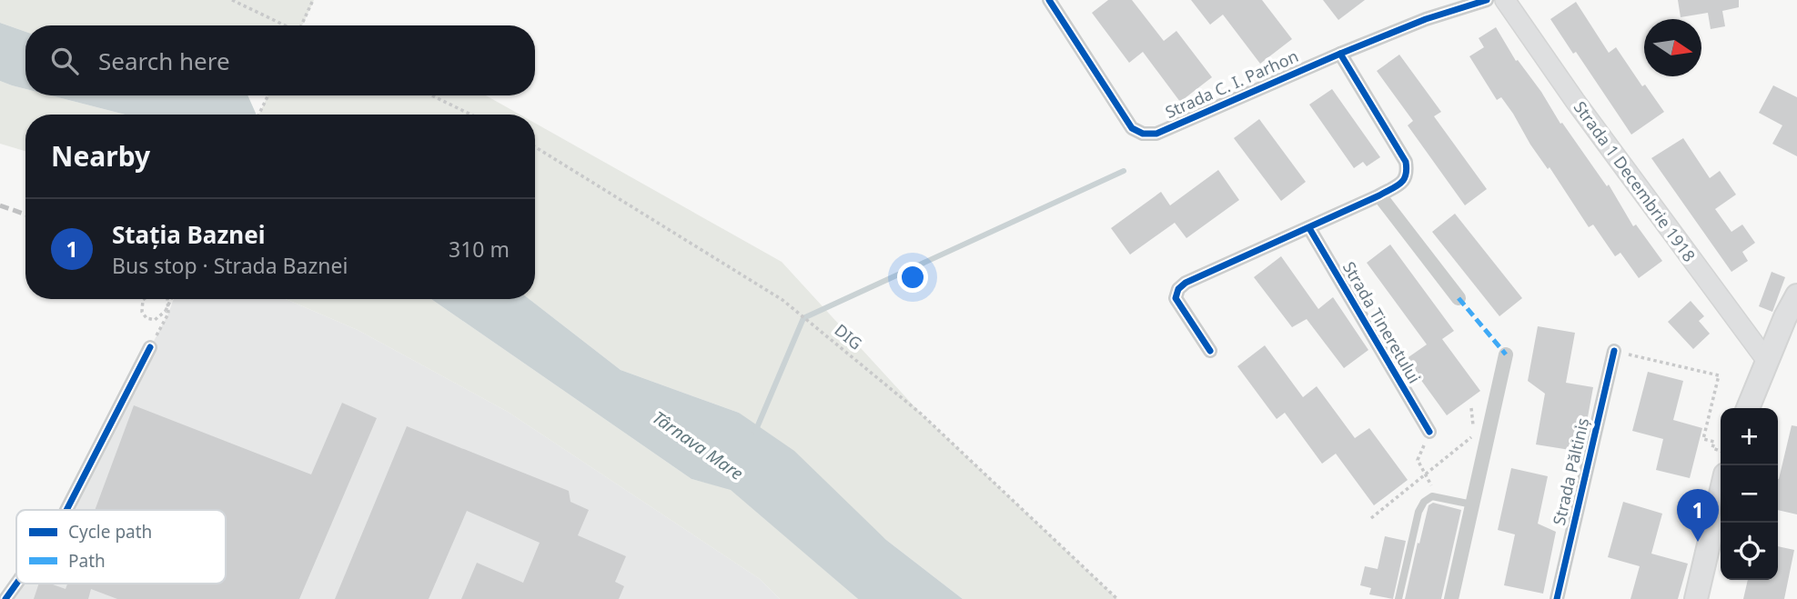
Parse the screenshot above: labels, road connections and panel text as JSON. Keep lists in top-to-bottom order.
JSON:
{
  "streets": {
    "main road": ["Strada 1 Decembrie 1918"],
    "street": ["Strada C. I. Parhon", "Strada Tineretului", "Strada Păltiniș"],
    "path": ["DIG"]
  },
  "water": ["Târnava Mare"],
  "legend": ["Cycle path", "Path"],
  "north": "right",
  "page": {
    "search": "Search here",
    "heading": "Nearby",
    "list": [
      {
        "mark": "1",
        "name": "Stația Baznei",
        "note": "Bus stop · Strada Baznei",
        "value": "310 m"
      }
    ],
    "map_buttons": ["+", "−"],
    "pins": "1"
  }
}
